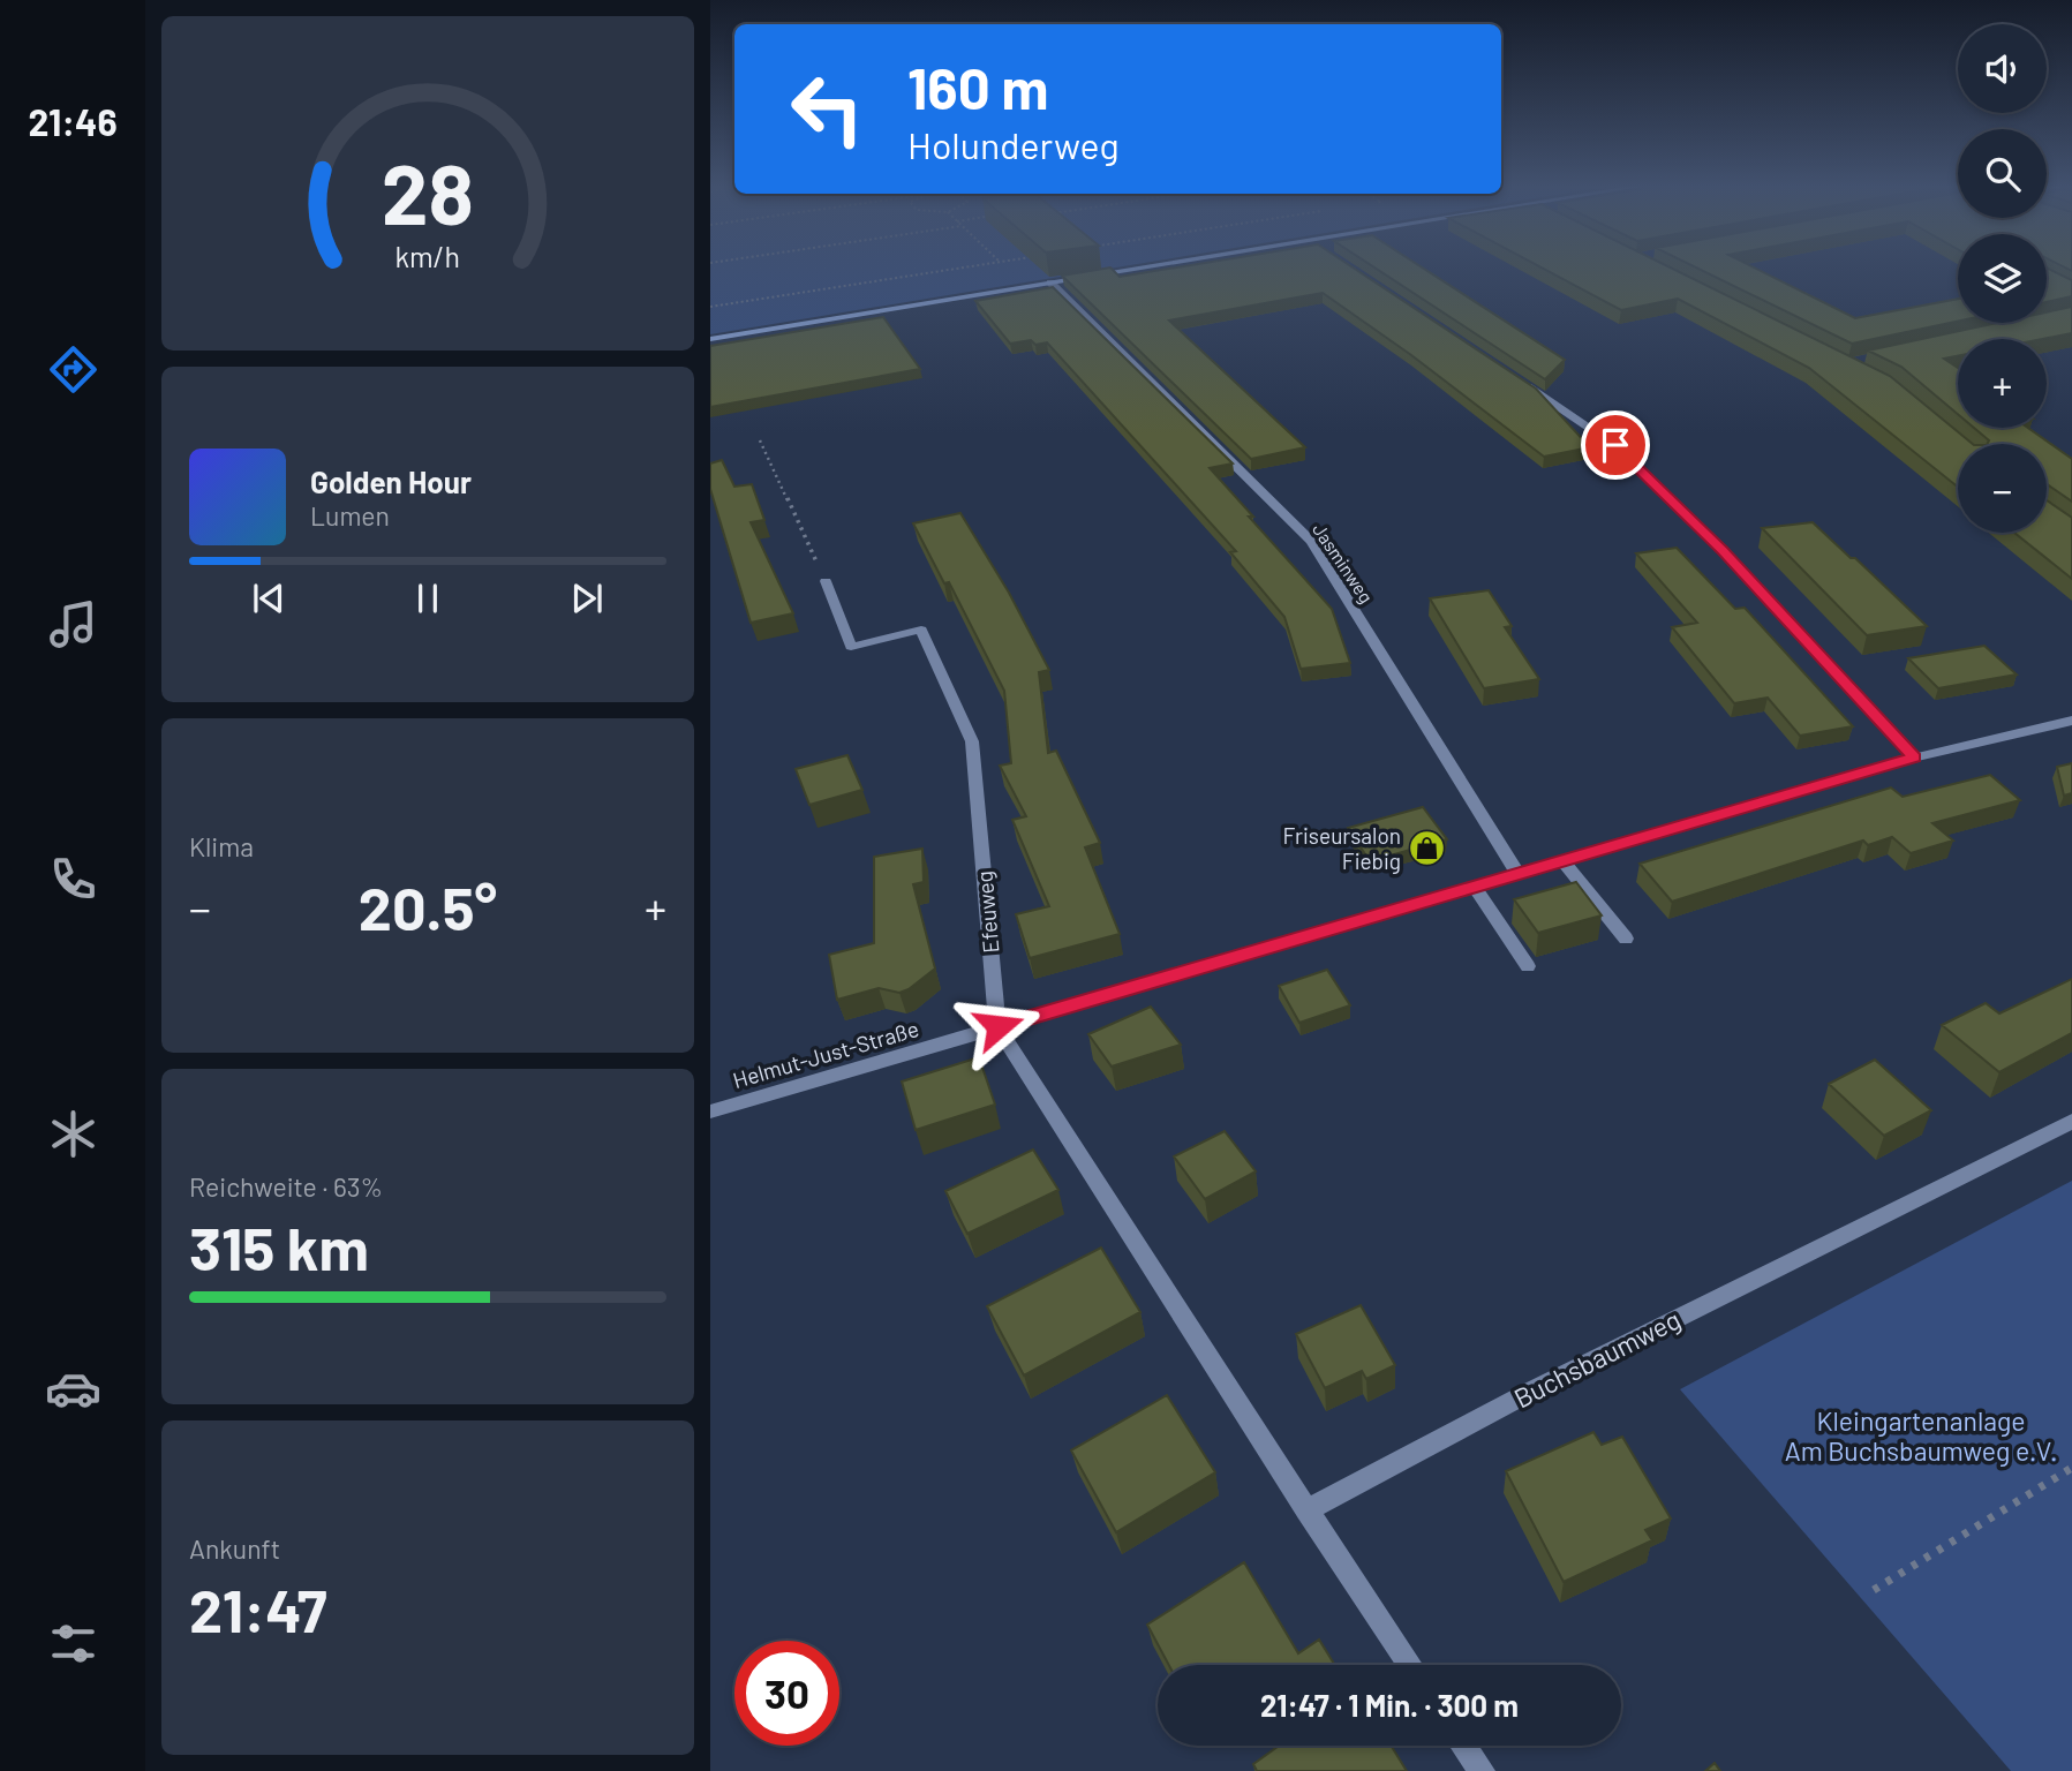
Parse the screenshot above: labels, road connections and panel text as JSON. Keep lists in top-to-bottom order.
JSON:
{
  "streets": {
    "street": [
      "Jasminweg",
      "Efeuweg",
      "Helmut-Just-Straße",
      "Buchsbaumweg"
    ]
  },
  "crossings": [
    ["Jasminweg", "Helmut-Just-Straße"],
    ["Efeuweg", "Helmut-Just-Straße"],
    ["Efeuweg", "Buchsbaumweg"]
  ],
  "parks": ["Kleingartenanlage Am Buchsbaumweg e.V."],
  "places": {
    "shop": ["Friseursalon Fiebig"]
  },
  "page": {
    "tabs": "21:46",
    "map_buttons": ["+", "−"],
    "turn": ["160 m", "Holunderweg"],
    "song": ["Golden Hour", "Lumen"],
    "tile": [
      "Klima",
      ["Reichweite · 63%", "315 km"],
      ["Ankunft", "21:47"]
    ],
    "heat": ["−", "20.5°", "+"],
    "limit": "30",
    "trip": "21:47 · 1 Min. · 300 m",
    "gauge": ["28", "km/h"]
  }
}
